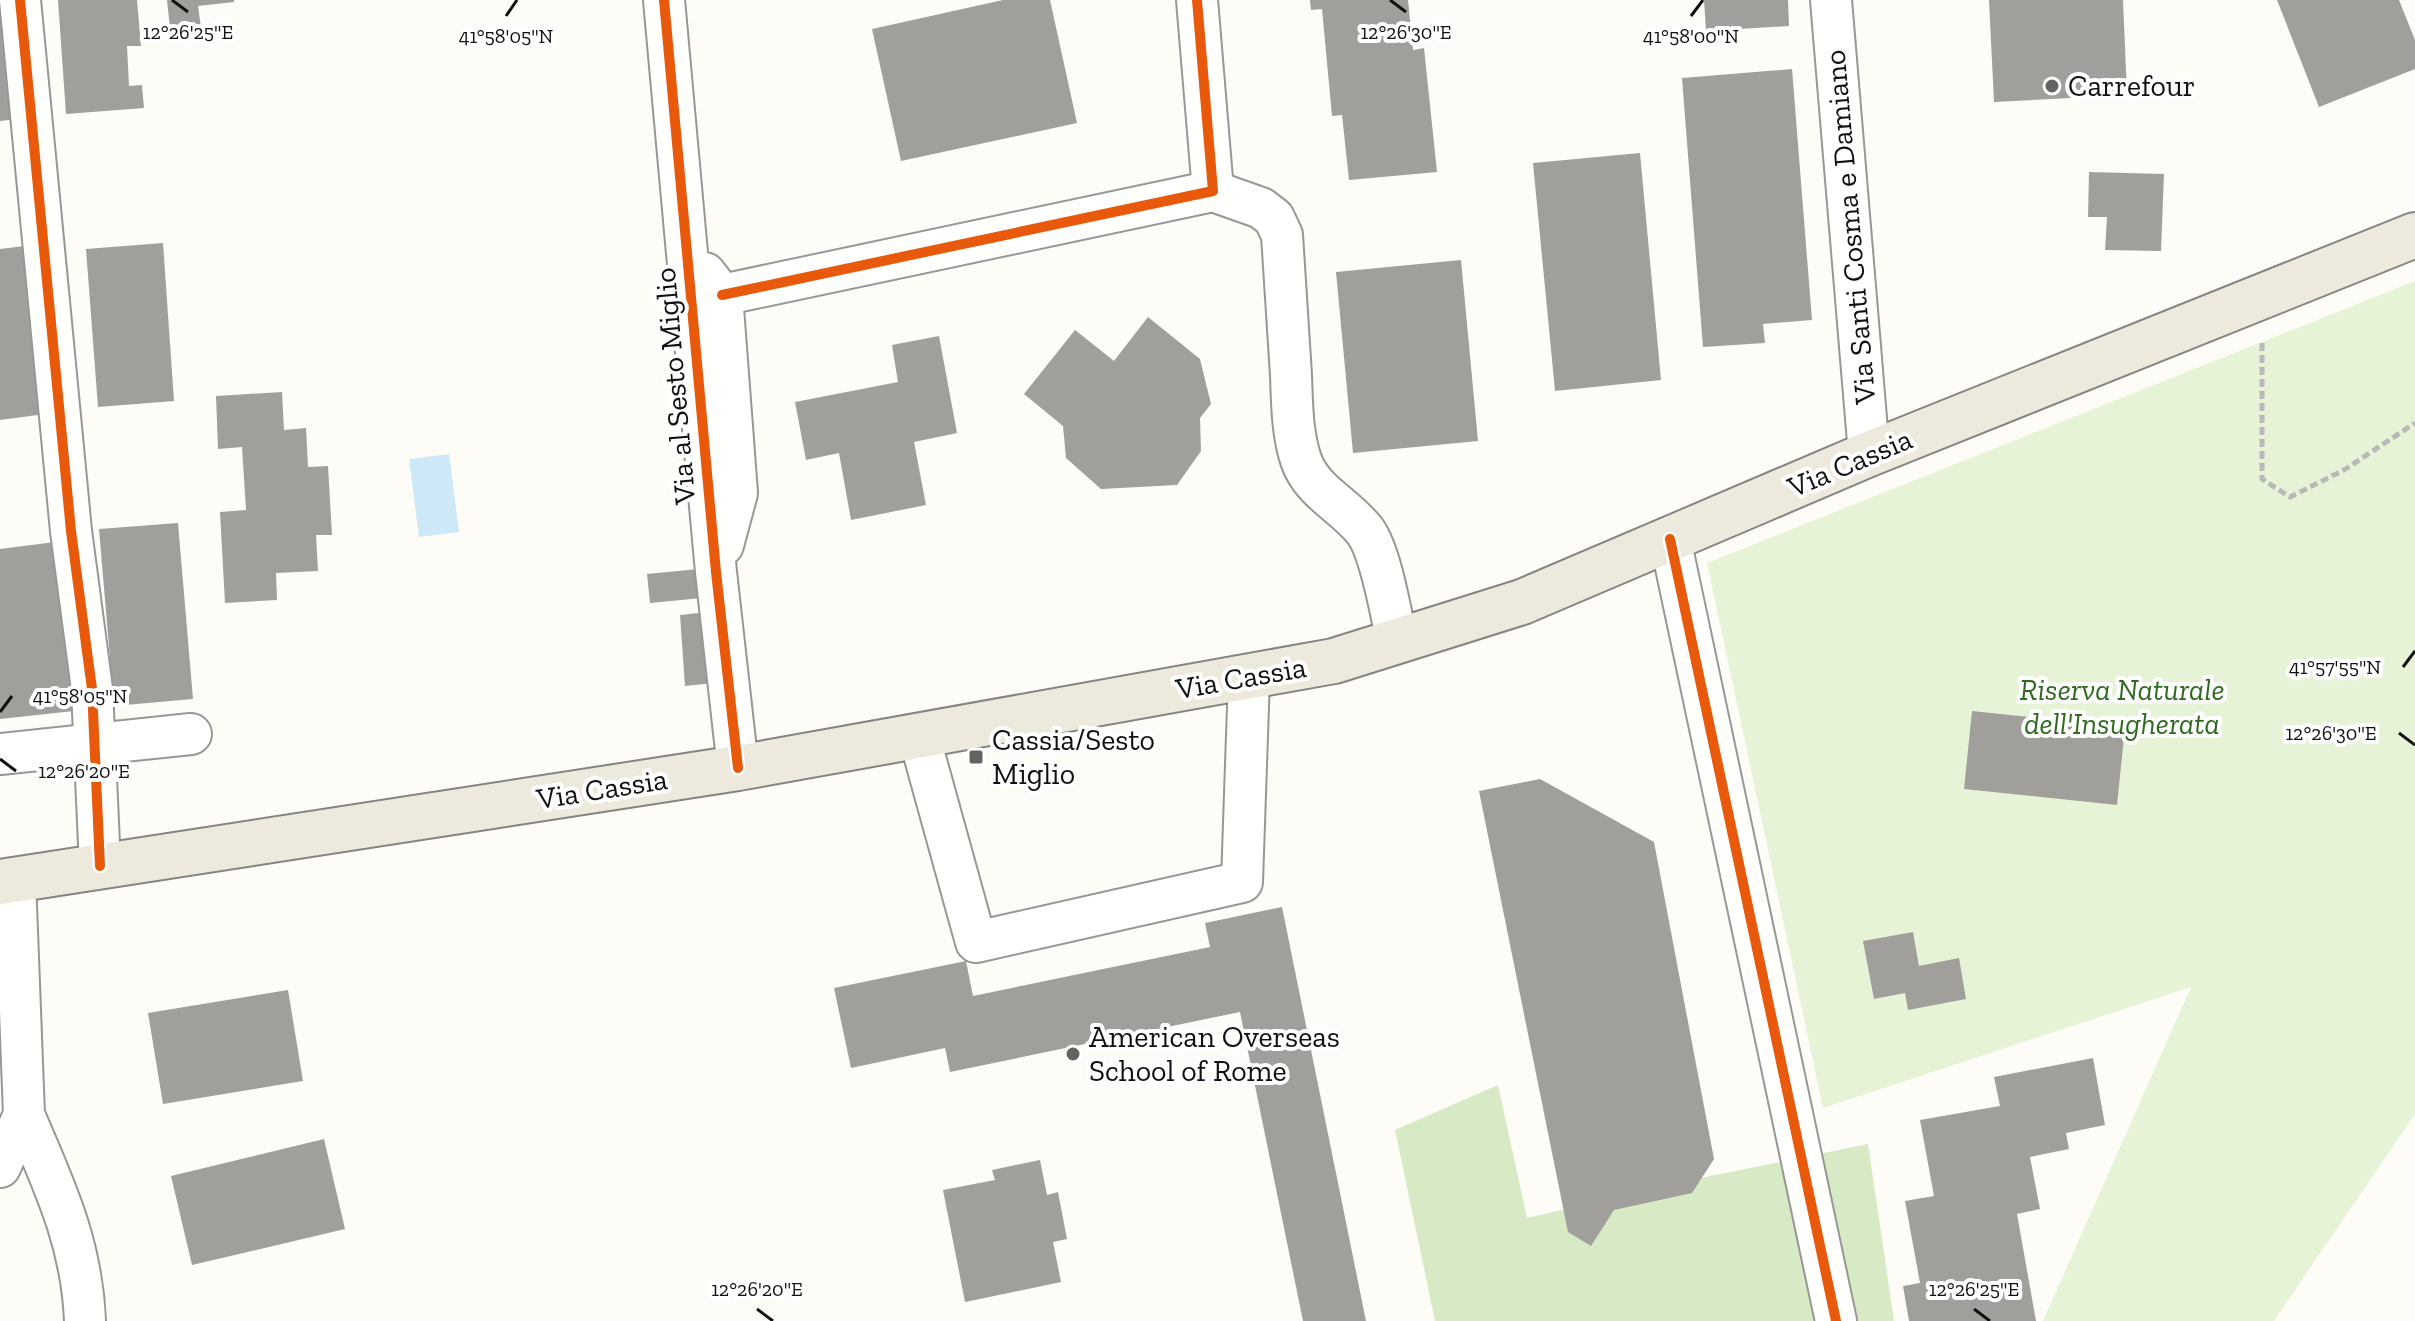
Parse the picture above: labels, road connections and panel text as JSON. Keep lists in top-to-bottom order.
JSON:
{
  "streets": {
    "main road": ["Via Cassia"],
    "street": ["Via Santi Cosma e Damiano", "Via al Sesto Miglio"]
  },
  "crossings": [
    ["Via Santi Cosma e Damiano", "Via Cassia"],
    ["Via al Sesto Miglio", "Via Cassia"]
  ],
  "parks": ["Riserva Naturale dell'Insugherata"],
  "places": {
    "other": ["Carrefour", "American Overseas School of Rome"],
    "transit": ["Cassia/Sesto Miglio"]
  },
  "coordinates": [
    "12°26'25\"E",
    "12°26'30\"E",
    "41°58'05\"N",
    "41°58'00\"N",
    "41°57'55\"N",
    "12°26'20\"E"
  ]
}
